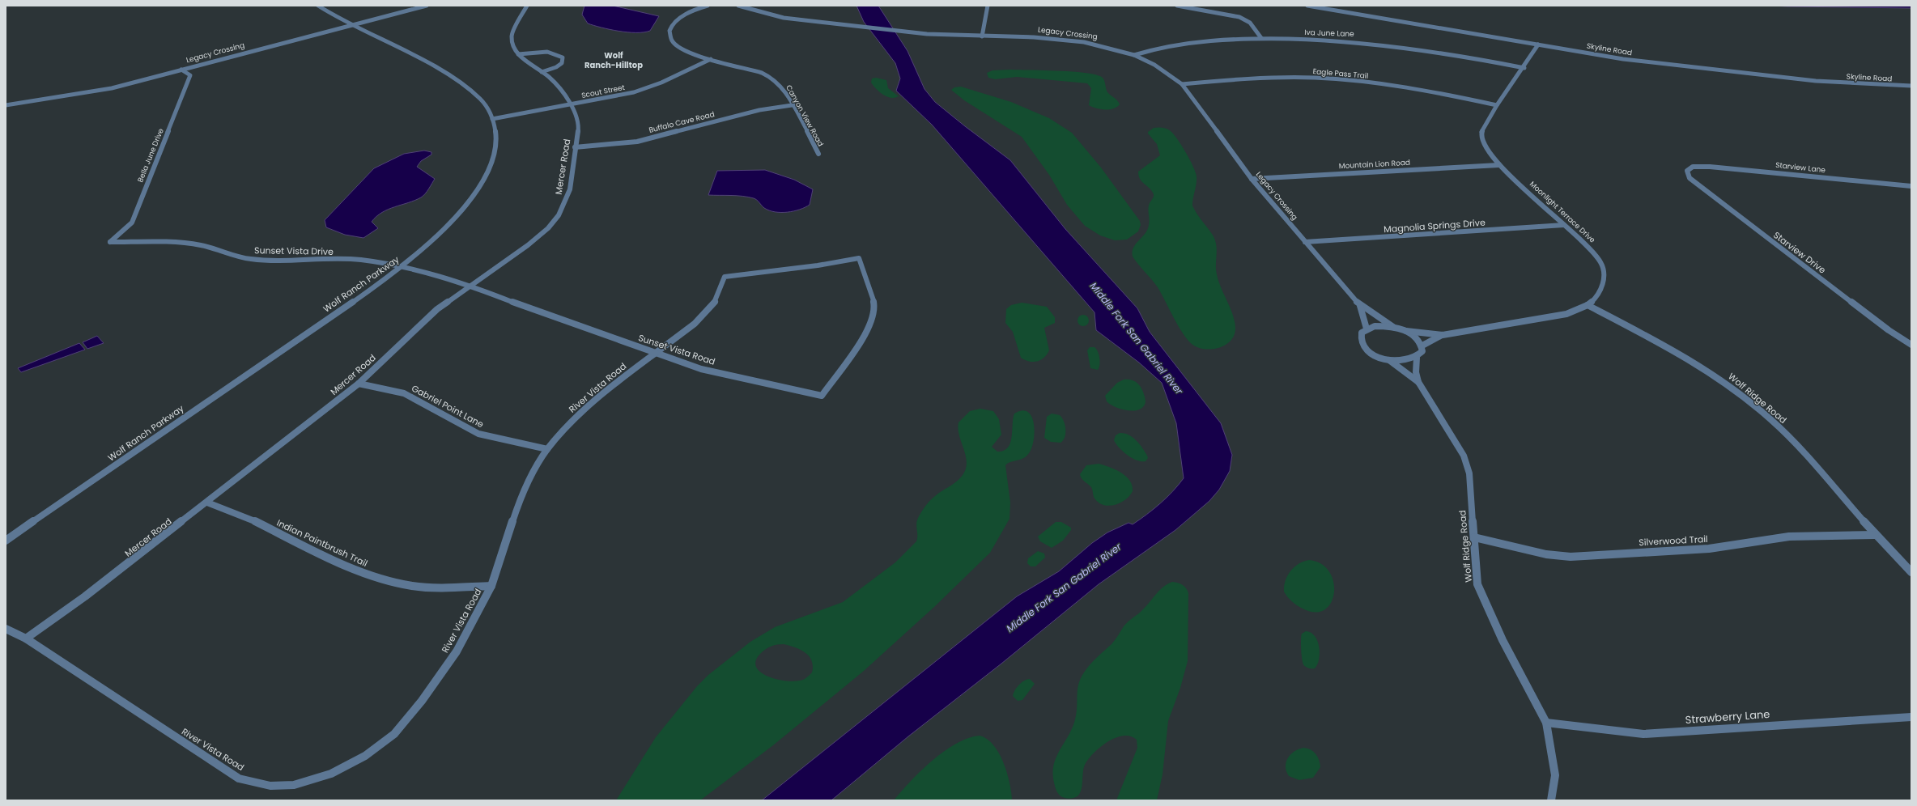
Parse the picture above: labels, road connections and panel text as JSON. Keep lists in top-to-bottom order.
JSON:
{
  "streets": {
    "street": [
      "Legacy Crossing",
      "Iva June Lane",
      "Skyline Road",
      "Eagle Pass Trail",
      "Scout Street",
      "Canyon View Road",
      "Buffalo Cave Road",
      "Bella June Drive",
      "Mountain Lion Road",
      "Mercer Road",
      "Starview Lane",
      "Moonlight Terrace Drive",
      "Magnolia Springs Drive",
      "Sunset Vista Drive",
      "Starview Drive",
      "Wolf Ranch Parkway",
      "Sunset Vista Road",
      "River Vista Road",
      "Wolf Ridge Road",
      "Gabriel Point Lane",
      "Silverwood Trail",
      "Indian Paintbrush Trail",
      "Strawberry Lane"
    ]
  },
  "crossings": [
    ["Legacy Crossing", "Iva June Lane"],
    ["Legacy Crossing", "Eagle Pass Trail"],
    ["Legacy Crossing", "Bella June Drive"],
    ["Legacy Crossing", "Mountain Lion Road"],
    ["Legacy Crossing", "Moonlight Terrace Drive"],
    ["Legacy Crossing", "Magnolia Springs Drive"],
    ["Legacy Crossing", "Wolf Ranch Parkway"],
    ["Iva June Lane", "Moonlight Terrace Drive"],
    ["Skyline Road", "Moonlight Terrace Drive"],
    ["Eagle Pass Trail", "Moonlight Terrace Drive"],
    ["Scout Street", "Canyon View Road"],
    ["Scout Street", "Mercer Road"],
    ["Scout Street", "Wolf Ranch Parkway"],
    ["Canyon View Road", "Buffalo Cave Road"],
    ["Buffalo Cave Road", "Mercer Road"],
    ["Bella June Drive", "Sunset Vista Drive"],
    ["Mountain Lion Road", "Moonlight Terrace Drive"],
    ["Mercer Road", "Sunset Vista Road"],
    ["Mercer Road", "River Vista Road"],
    ["Mercer Road", "Gabriel Point Lane"],
    ["Mercer Road", "Indian Paintbrush Trail"],
    ["Starview Lane", "Starview Drive"],
    ["Moonlight Terrace Drive", "Magnolia Springs Drive"],
    ["Moonlight Terrace Drive", "Wolf Ridge Road"],
    ["Sunset Vista Drive", "Wolf Ranch Parkway"],
    ["Sunset Vista Drive", "Sunset Vista Road"],
    ["Wolf Ranch Parkway", "Sunset Vista Road"],
    ["Sunset Vista Road", "River Vista Road"],
    ["River Vista Road", "Gabriel Point Lane"],
    ["River Vista Road", "Indian Paintbrush Trail"],
    ["Wolf Ridge Road", "Silverwood Trail"],
    ["Wolf Ridge Road", "Strawberry Lane"]
  ],
  "districts": ["Wolf Ranch-Hilltop"],
  "water": ["Middle Fork San Gabriel River"]
}
